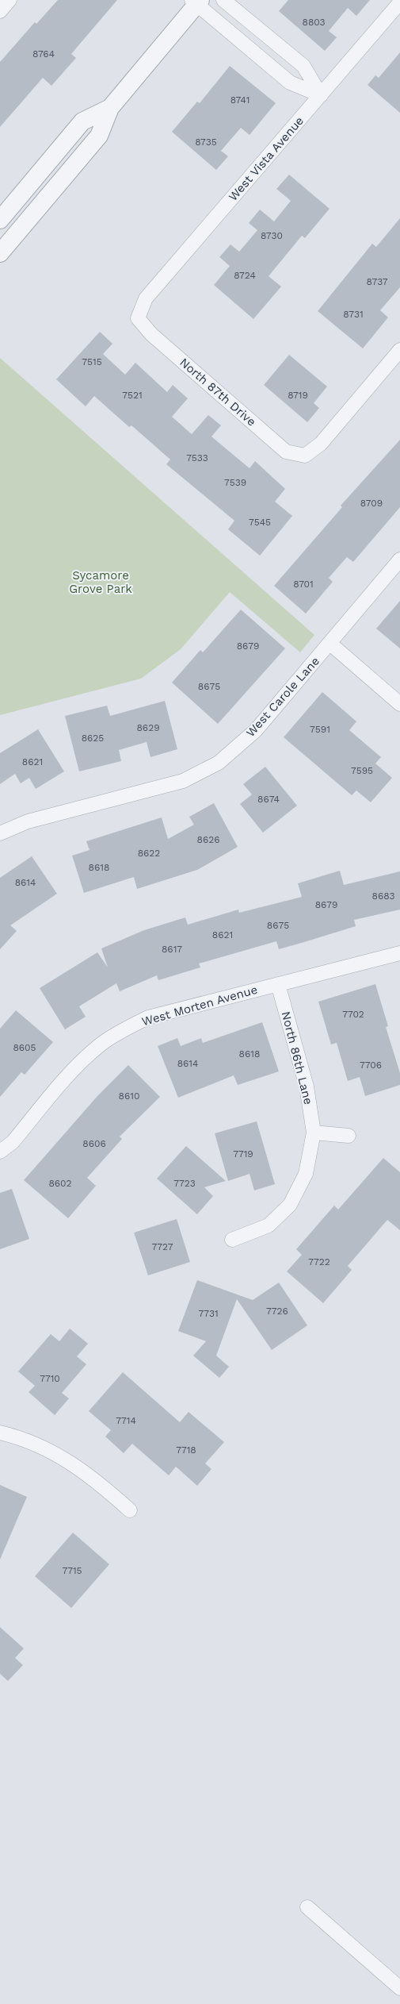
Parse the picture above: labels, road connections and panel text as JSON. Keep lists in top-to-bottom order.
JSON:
{
  "streets": {
    "street": [
      "West Vista Avenue",
      "North 87th Drive",
      "West Carole Lane",
      "West Morten Avenue",
      "North 86th Lane"
    ]
  },
  "crossings": [
    ["West Vista Avenue", "North 87th Drive"],
    ["West Morten Avenue", "North 86th Lane"]
  ],
  "parks": ["Sycamore Grove Park"],
  "house_numbers": [
    "8803",
    "8764",
    "8741",
    "8735",
    "8730",
    "8724",
    "8737",
    "8731",
    "7515",
    "7521",
    "8719",
    "7533",
    "7539",
    "8709",
    "7545",
    "8701",
    "8679",
    "8675",
    "8629",
    "7591",
    "8625",
    "8621",
    "7595",
    "8674",
    "8626",
    "8622",
    "8618",
    "8614",
    "8683",
    "8679",
    "8675",
    "8621",
    "8617",
    "7702",
    "8605",
    "8618",
    "8614",
    "7706",
    "8610",
    "8606",
    "7719",
    "8602",
    "7723",
    "7727",
    "7722",
    "7726",
    "7731",
    "7710",
    "7714",
    "7718",
    "7715"
  ]
}
